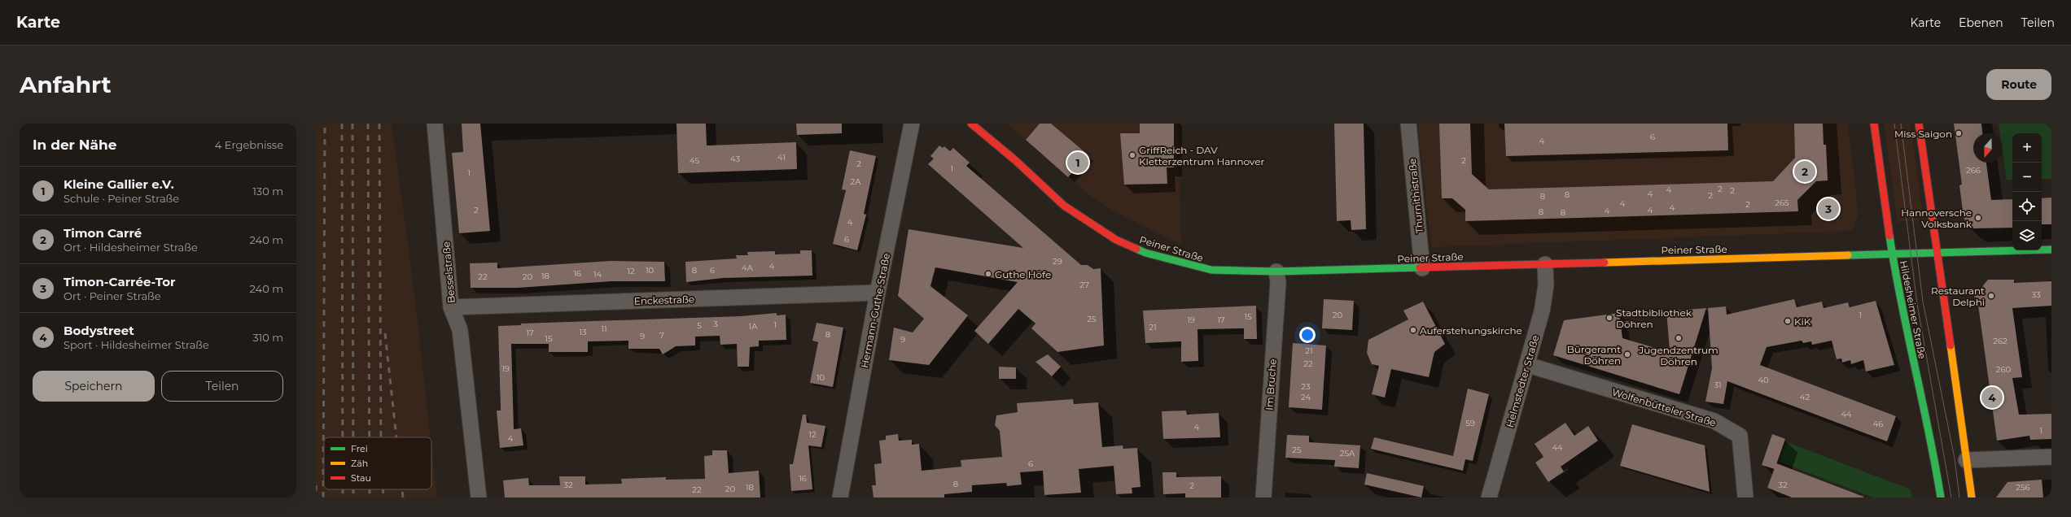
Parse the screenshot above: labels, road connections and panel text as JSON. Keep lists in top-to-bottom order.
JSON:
{
  "streets": {
    "street": [
      "Thurnithistraße",
      "Peiner Straße",
      "Besselstraße",
      "Enckestraße",
      "Hildesheimer Straße",
      "Hermann-Guthe-Straße",
      "Helmstedter Straße",
      "Im Bruche",
      "Wolfenbütteler Straße"
    ]
  },
  "crossings": [
    ["Thurnithistraße", "Peiner Straße"],
    ["Peiner Straße", "Hildesheimer Straße"],
    ["Peiner Straße", "Helmstedter Straße"],
    ["Peiner Straße", "Im Bruche"],
    ["Besselstraße", "Enckestraße"],
    ["Enckestraße", "Hermann-Guthe-Straße"],
    ["Helmstedter Straße", "Wolfenbütteler Straße"]
  ],
  "places": [
    "Miss Saigon",
    "GriffReich - DAV Kletterzentrum Hannover",
    "Hannoversche Volksbank",
    "Guthe Höfe",
    "Restaurant Delphi",
    "Stadtbibliothek Döhren",
    "KiK",
    "Auferstehungskirche",
    "Jugendzentrum Döhren",
    "Bürgeramt Döhren"
  ],
  "house_numbers": [
    "6",
    "4",
    "41",
    "43",
    "45",
    "2",
    "2",
    "1",
    "266",
    "1",
    "2A",
    "2",
    "4",
    "2",
    "4",
    "8",
    "2",
    "8",
    "265",
    "4",
    "2",
    "4",
    "2",
    "4",
    "4",
    "8",
    "8",
    "4",
    "6",
    "29",
    "4",
    "4A",
    "10",
    "8",
    "6",
    "12",
    "16",
    "14",
    "18",
    "22",
    "20",
    "27",
    "33",
    "20",
    "1",
    "15",
    "25",
    "19",
    "17",
    "3",
    "1",
    "5",
    "1A",
    "21",
    "11",
    "13",
    "17",
    "8",
    "7",
    "9",
    "15",
    "9",
    "262",
    "21",
    "22",
    "19",
    "260",
    "10",
    "40",
    "31",
    "23",
    "24",
    "42",
    "44",
    "59",
    "46",
    "4",
    "1",
    "12",
    "4",
    "44",
    "25",
    "25A",
    "6",
    "16",
    "8",
    "32",
    "32",
    "2",
    "18",
    "256",
    "20",
    "22"
  ],
  "legend": ["Frei", "Zäh", "Stau"],
  "north": "bottom",
  "page": {
    "header": "Karte",
    "nav": ["Karte", "Ebenen", "Teilen"],
    "buttons": [
      "Route",
      ["Speichern", "Teilen"]
    ],
    "title": "Anfahrt",
    "heading": ["In der Nähe", "4 Ergebnisse"],
    "map_buttons": ["+", "−"],
    "pins": [
      "1",
      "2",
      "3",
      "4"
    ],
    "list": [
      {
        "mark": "1",
        "name": "Kleine Gallier e.V.",
        "note": "Schule · Peiner Straße",
        "value": "130 m"
      },
      {
        "mark": "2",
        "name": "Timon Carré",
        "note": "Ort · Hildesheimer Straße",
        "value": "240 m"
      },
      {
        "mark": "3",
        "name": "Timon-Carrée-Tor",
        "note": "Ort · Peiner Straße",
        "value": "240 m"
      },
      {
        "mark": "4",
        "name": "Bodystreet",
        "note": "Sport · Hildesheimer Straße",
        "value": "310 m"
      }
    ]
  }
}
